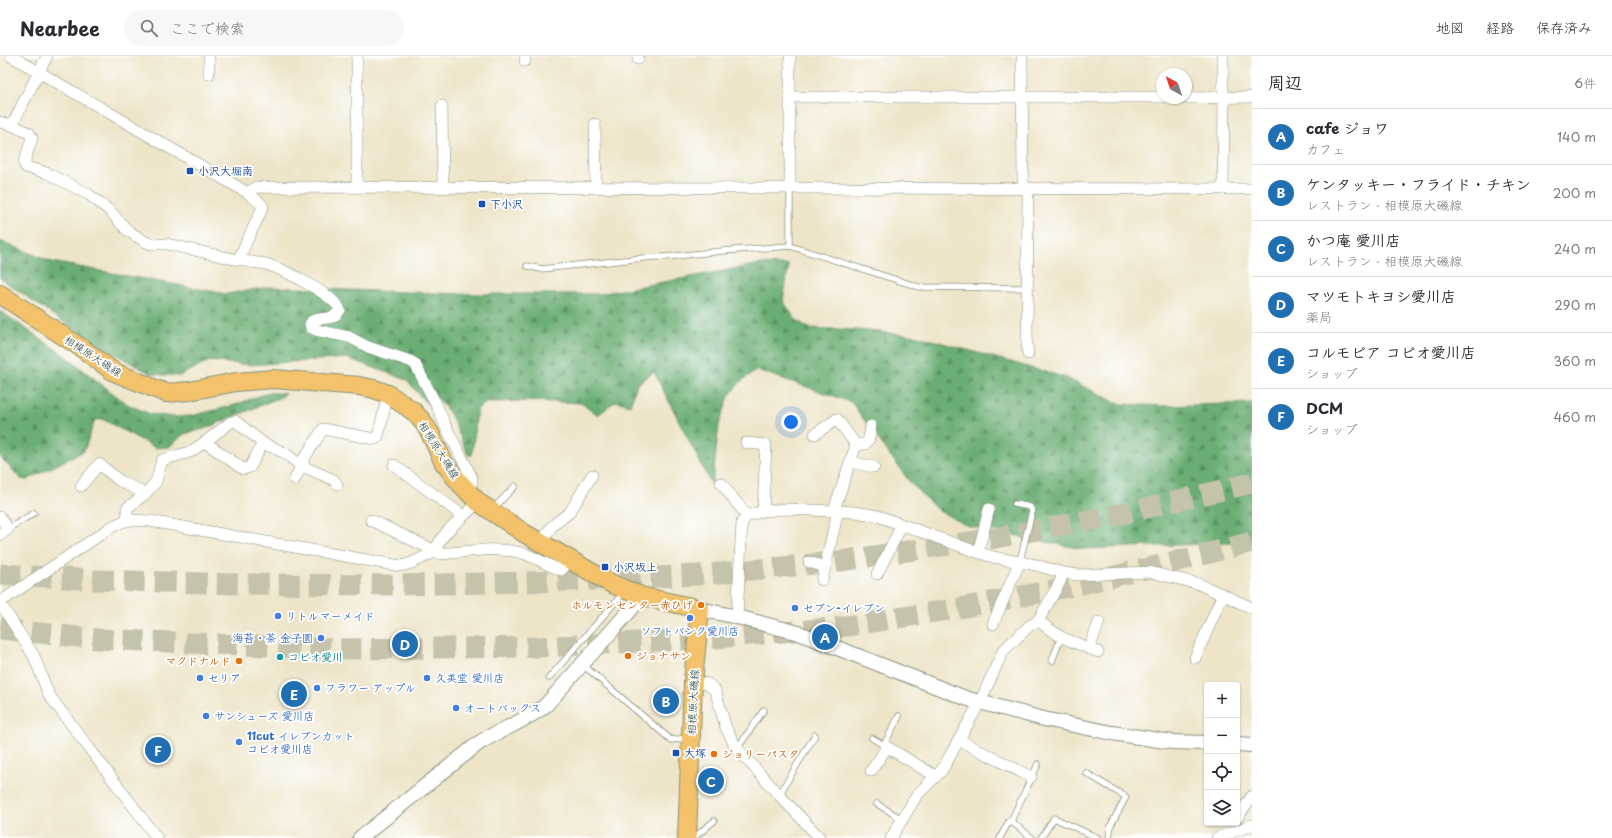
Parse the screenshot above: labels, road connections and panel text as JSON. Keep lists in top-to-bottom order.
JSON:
{
  "streets": {
    "main road": ["相模原大磯線"]
  },
  "places": {
    "transit": [
      "小沢大堀南",
      "下小沢",
      "小沢坂上",
      "大塚"
    ],
    "other": [
      "ホルモンセンター赤ひげ",
      "セブン-イレブン",
      "リトルマーメイド",
      "ソフトバンク愛川店",
      "海苔・茶 金子園",
      "ジョナサン",
      "コピオ愛川",
      "マクドナルド",
      "セリア",
      "久美堂 愛川店",
      "フラワー アップル",
      "オートバックス",
      "サンシューズ 愛川店",
      "11cut イレブンカット コピオ愛川店",
      "ジョリーパスタ"
    ]
  },
  "north": "top left",
  "page": {
    "header": "Nearbee",
    "search": "ここで検索",
    "nav": ["地図", "経路", "保存済み"],
    "heading": ["周辺", "6件"],
    "list": [
      {
        "mark": "A",
        "name": "cafe ジョワ",
        "note": "カフェ",
        "value": "140 m"
      },
      {
        "mark": "B",
        "name": "ケンタッキー・フライド・チキン",
        "note": "レストラン · 相模原大磯線",
        "value": "200 m"
      },
      {
        "mark": "C",
        "name": "かつ庵 愛川店",
        "note": "レストラン · 相模原大磯線",
        "value": "240 m"
      },
      {
        "mark": "D",
        "name": "マツモトキヨシ愛川店",
        "note": "薬局",
        "value": "290 m"
      },
      {
        "mark": "E",
        "name": "コルモピア コピオ愛川店",
        "note": "ショップ",
        "value": "360 m"
      },
      {
        "mark": "F",
        "name": "DCM",
        "note": "ショップ",
        "value": "460 m"
      }
    ],
    "pins": [
      "A",
      "D",
      "E",
      "B",
      "F",
      "C"
    ],
    "map_buttons": ["+", "−"]
  }
}
